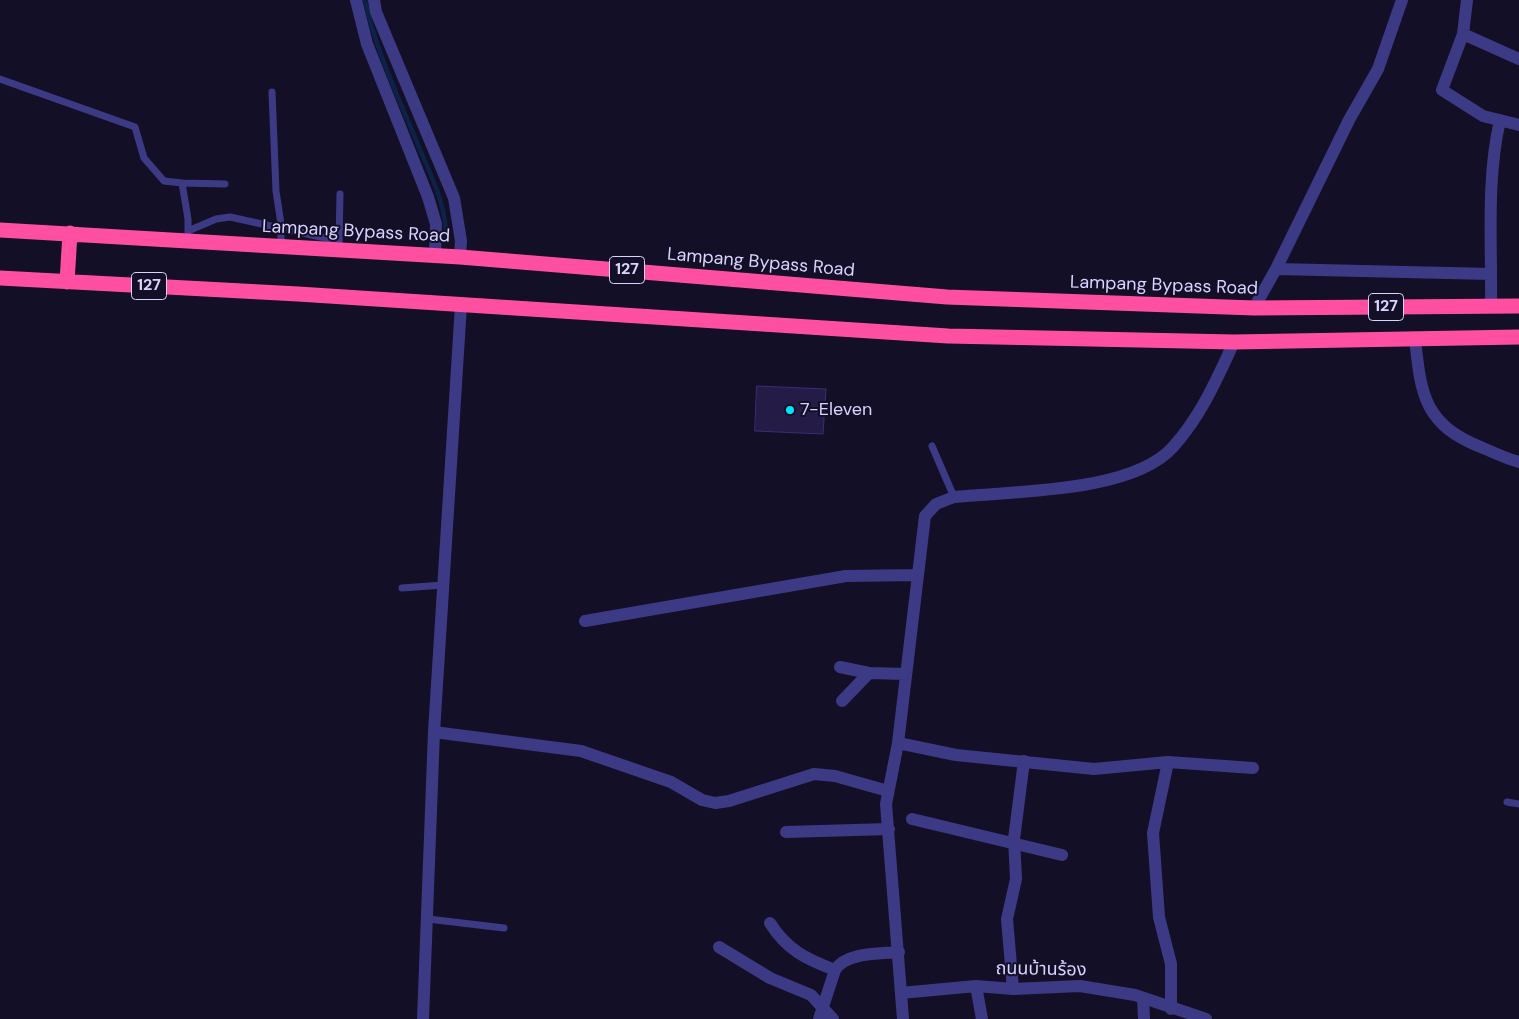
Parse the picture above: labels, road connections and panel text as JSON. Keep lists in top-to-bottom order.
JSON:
{
  "streets": {
    "highway": ["Lampang Bypass Road", "127"],
    "street": ["ถนนบ้านร้อง"]
  },
  "places": ["7-Eleven"]
}
